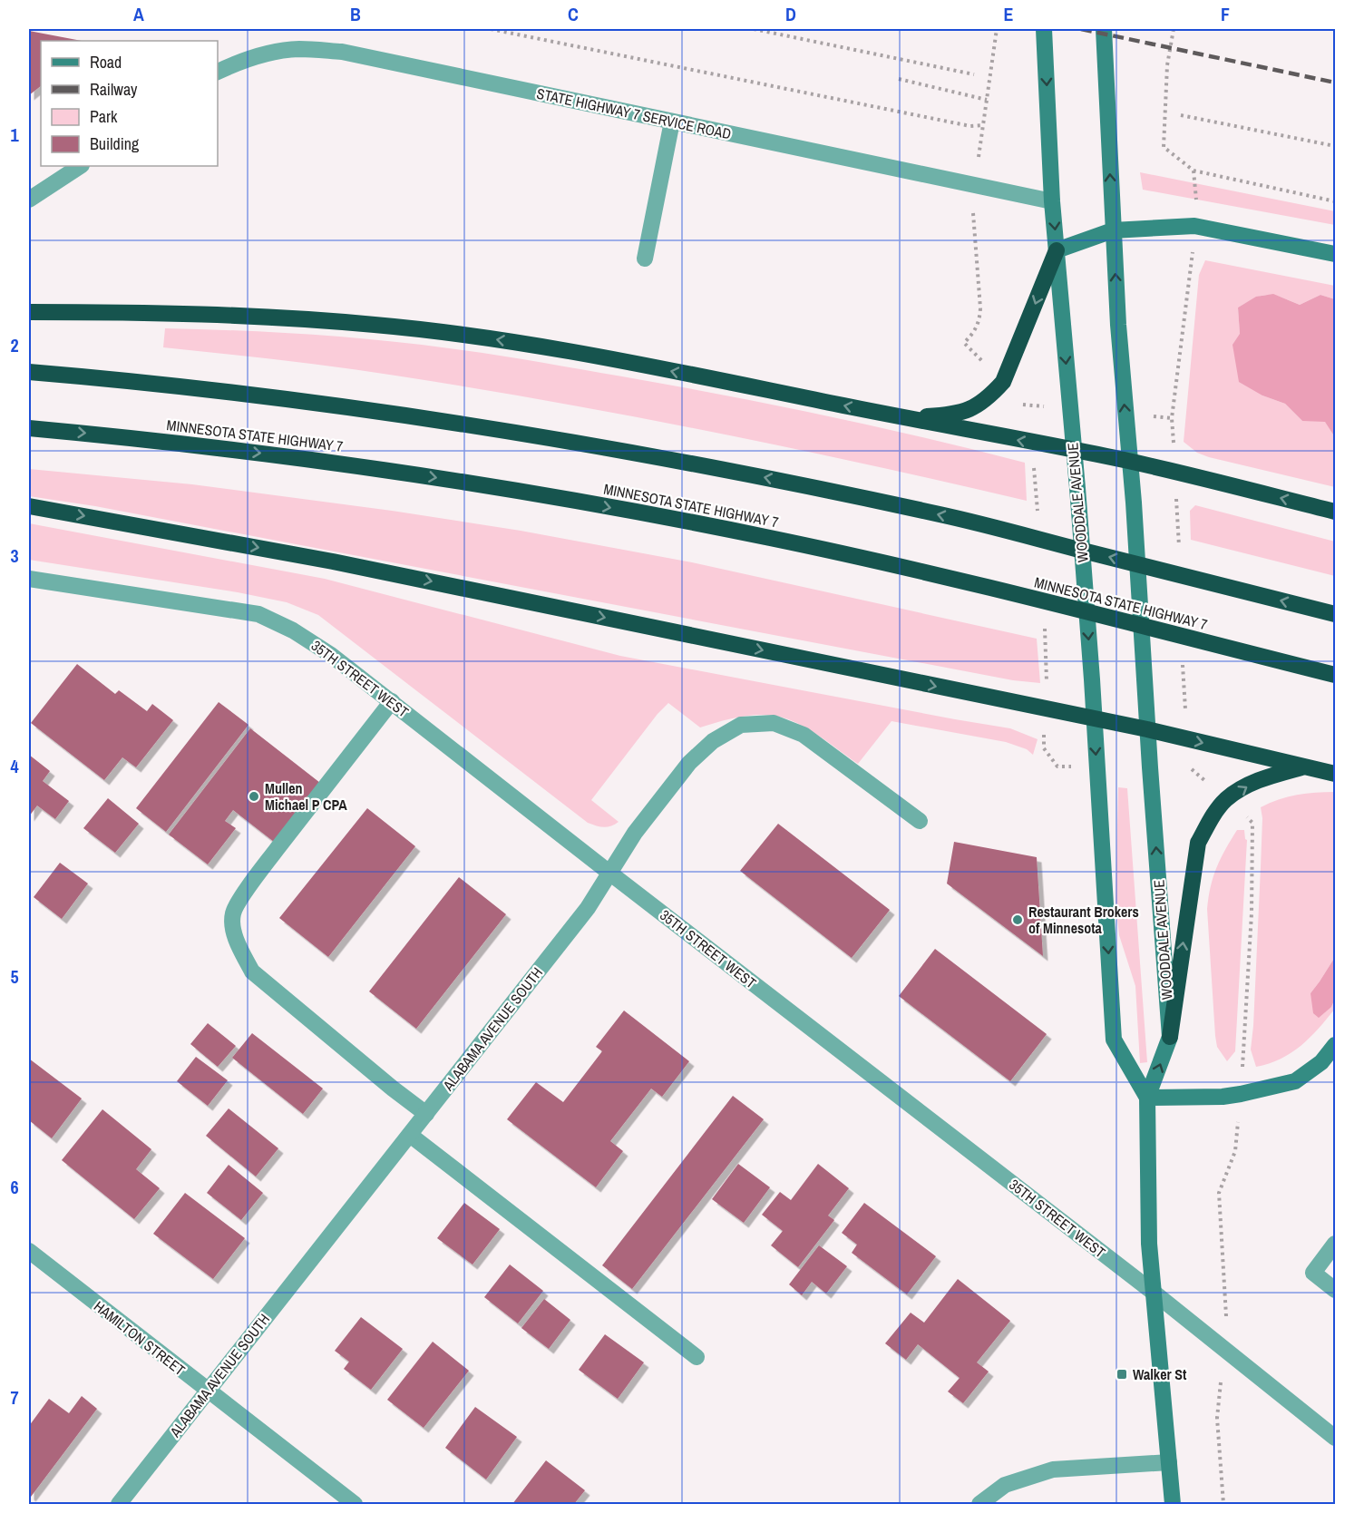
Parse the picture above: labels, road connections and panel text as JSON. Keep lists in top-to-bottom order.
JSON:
{
  "streets": {
    "highway": ["MINNESOTA STATE HIGHWAY 7"],
    "street": [
      "STATE HIGHWAY 7 SERVICE ROAD",
      "WOODDALE AVENUE",
      "35TH STREET WEST",
      "ALABAMA AVENUE SOUTH",
      "HAMILTON STREET"
    ]
  },
  "crossings": [
    ["STATE HIGHWAY 7 SERVICE ROAD", "WOODDALE AVENUE"],
    ["WOODDALE AVENUE", "35TH STREET WEST"],
    ["35TH STREET WEST", "ALABAMA AVENUE SOUTH"],
    ["ALABAMA AVENUE SOUTH", "HAMILTON STREET"]
  ],
  "places": {
    "other": ["Mullen Michael P CPA", "Restaurant Brokers of Minnesota"],
    "transit": ["Walker St"]
  },
  "legend": [
    "Road",
    "Railway",
    "Park",
    "Building"
  ],
  "grid": {
    "columns": [
      "A",
      "B",
      "C",
      "D",
      "E",
      "F"
    ],
    "rows": [
      "1",
      "2",
      "3",
      "4",
      "5",
      "6",
      "7"
    ]
  }
}
